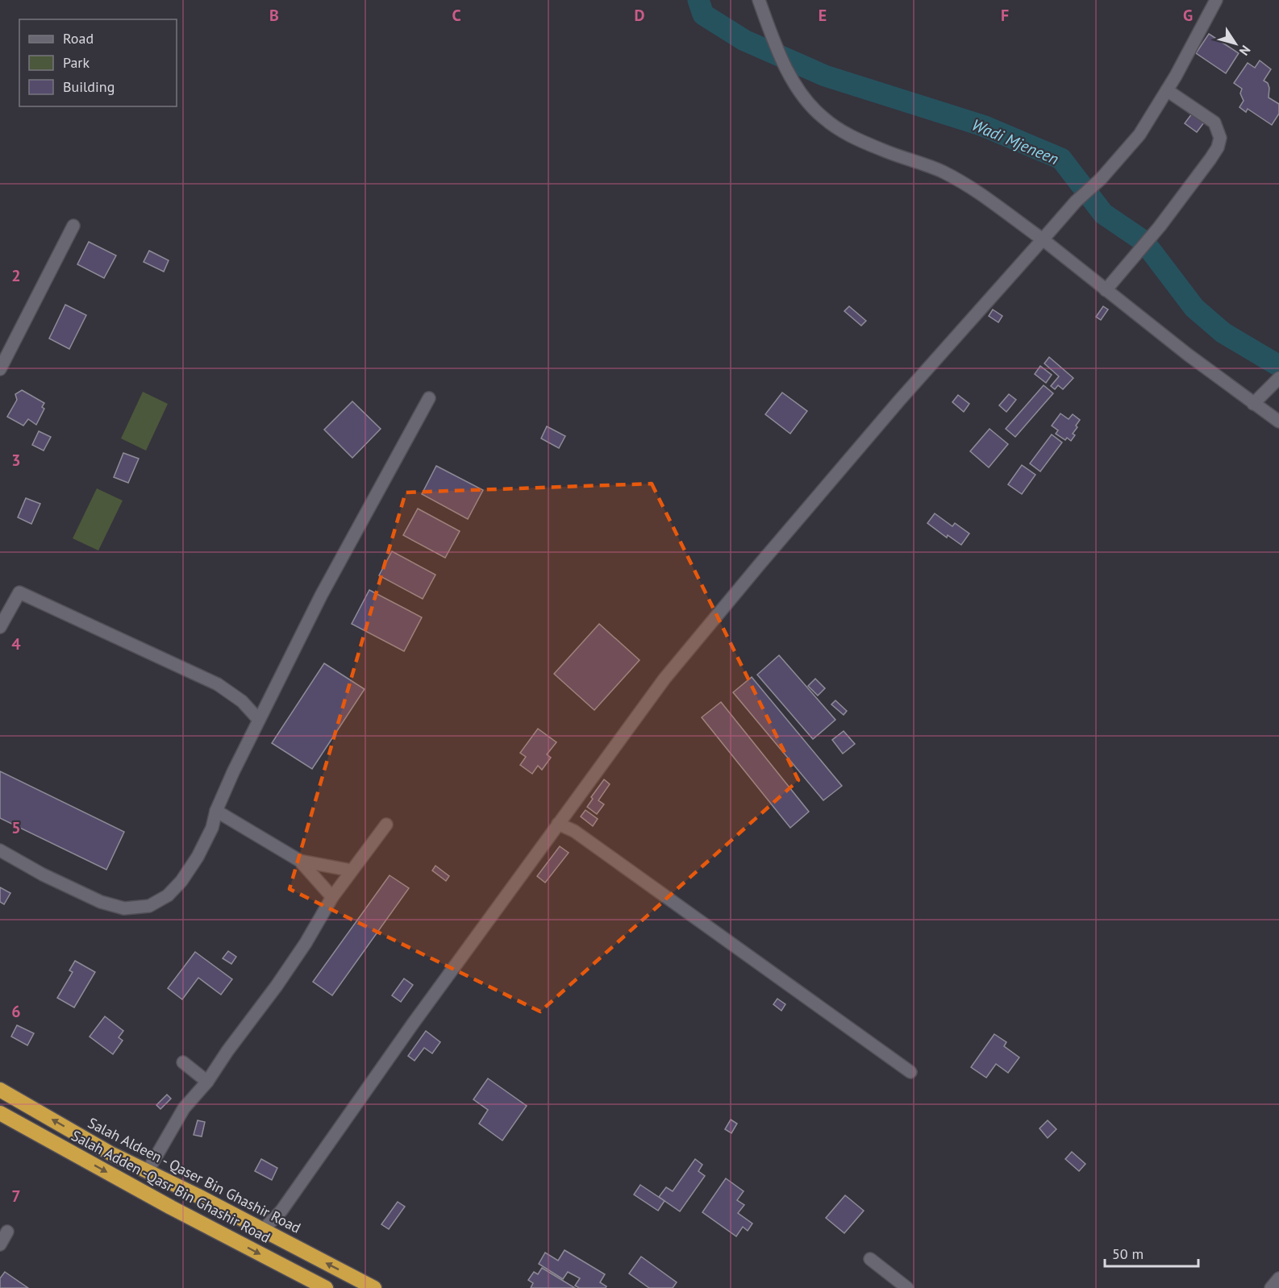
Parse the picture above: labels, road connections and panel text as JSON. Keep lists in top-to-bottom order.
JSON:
{
  "streets": {
    "highway": ["Salah Aldeen - Qaser Bin Ghashir Road", "Salah Adden -Qasr Bin Ghashir Road"]
  },
  "one_way": ["Salah Aldeen - Qaser Bin Ghashir Road", "Salah Adden -Qasr Bin Ghashir Road"],
  "water": ["Wadi Mjeneen"],
  "legend": ["Road", "Park", "Building"],
  "scale_bar": "50 m",
  "north": "bottom right",
  "grid": {
    "columns": [
      "B",
      "C",
      "D",
      "E",
      "F",
      "G"
    ],
    "rows": [
      "2",
      "3",
      "4",
      "5",
      "6",
      "7"
    ]
  }
}
